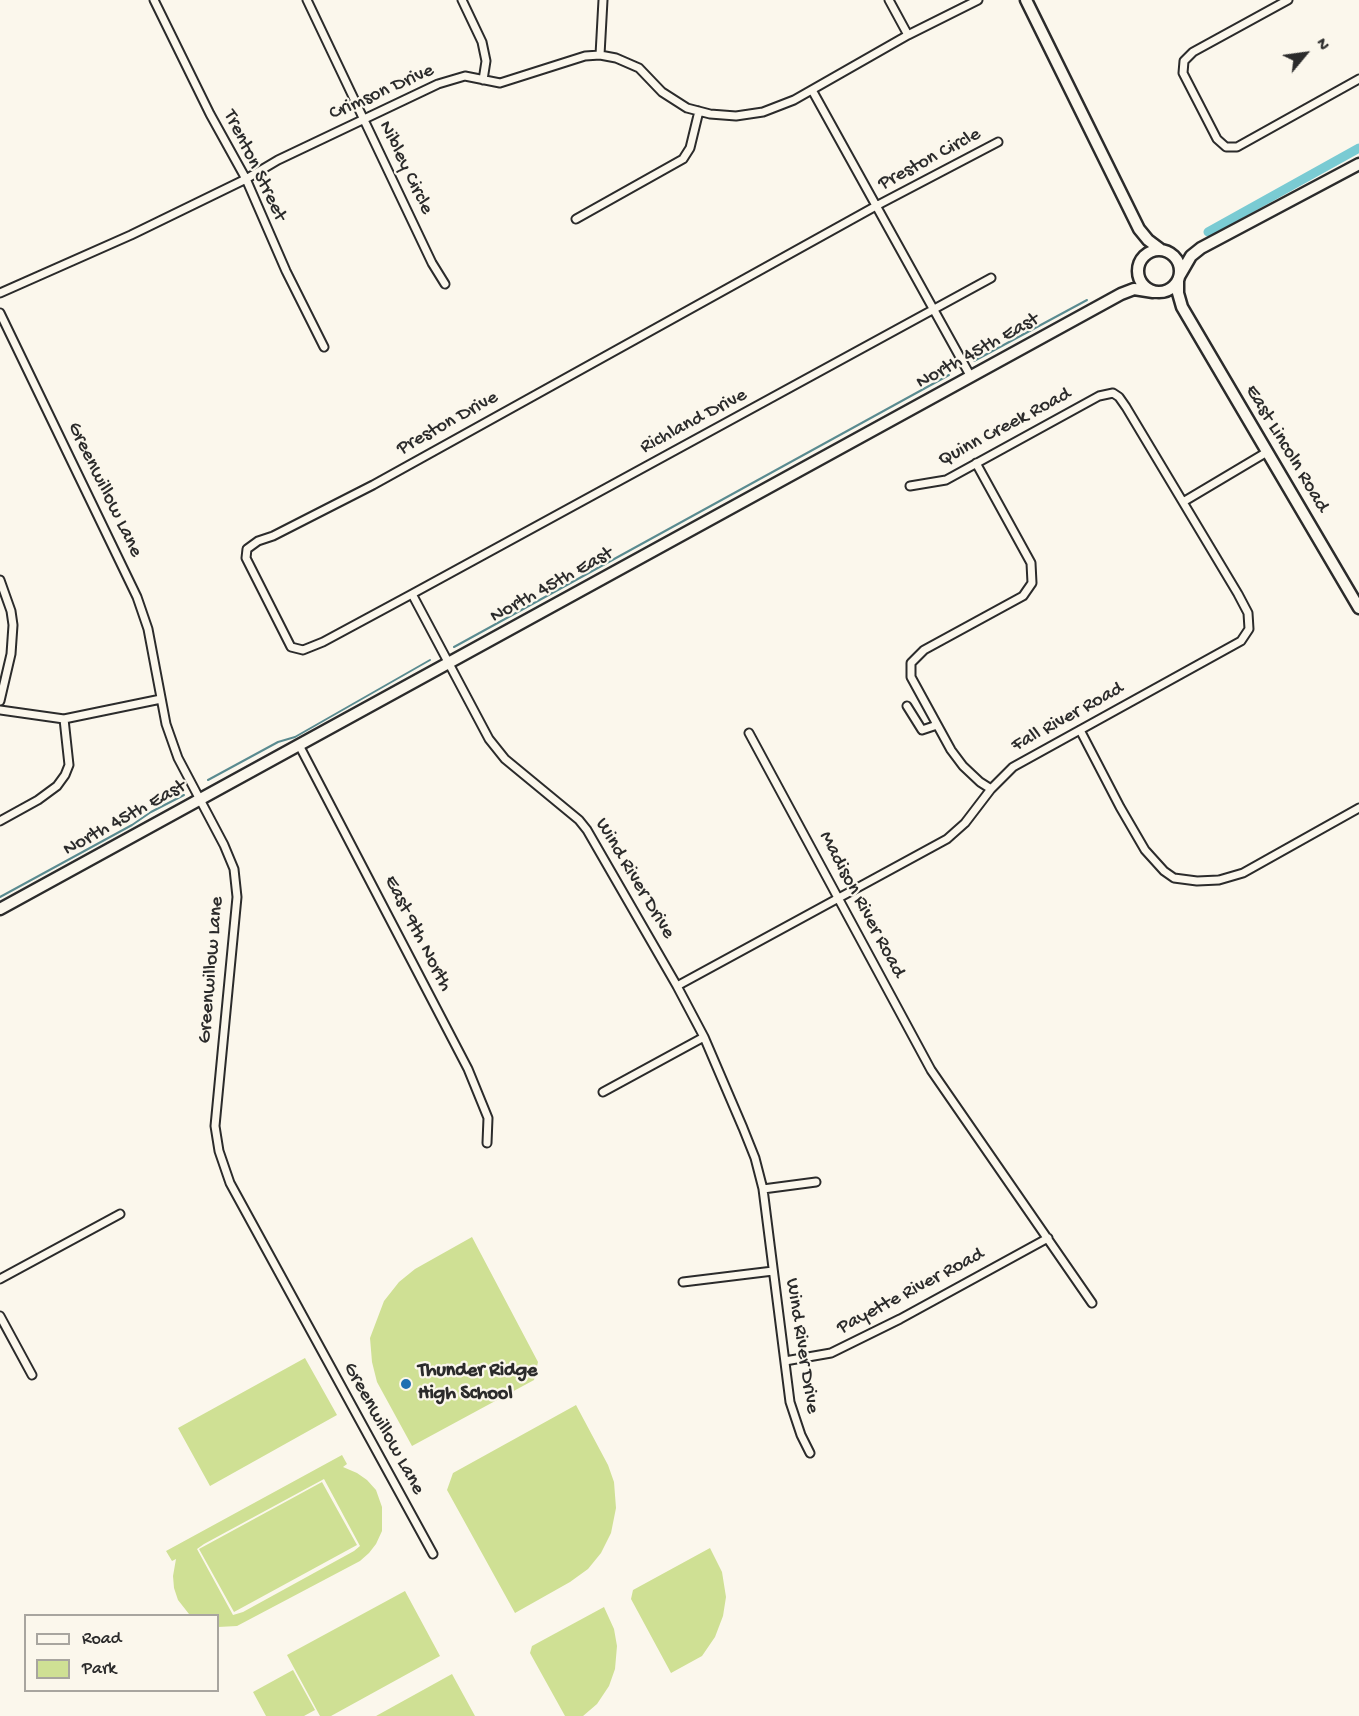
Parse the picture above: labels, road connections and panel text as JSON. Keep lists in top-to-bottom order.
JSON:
{
  "streets": {
    "main road": ["North 45th East", "East Lincoln Road"],
    "street": [
      "Crimson Drive",
      "Preston Circle",
      "Trenton Street",
      "Nibley Circle",
      "Richland Drive",
      "Preston Drive",
      "Quinn Creek Road",
      "Greenwillow Lane",
      "Fall River Road",
      "Wind River Drive",
      "Madison River Road",
      "East 9th North",
      "Payette River Road"
    ]
  },
  "crossings": [
    ["Crimson Drive", "Trenton Street"],
    ["Crimson Drive", "Nibley Circle"],
    ["Preston Circle", "Preston Drive"],
    ["North 45th East", "East Lincoln Road"],
    ["North 45th East", "Greenwillow Lane"],
    ["North 45th East", "Wind River Drive"],
    ["North 45th East", "East 9th North"],
    ["Richland Drive", "Preston Drive"],
    ["Richland Drive", "Wind River Drive"],
    ["Preston Drive", "Wind River Drive"],
    ["Quinn Creek Road", "Fall River Road"],
    ["Fall River Road", "Wind River Drive"],
    ["Fall River Road", "Madison River Road"],
    ["Wind River Drive", "Payette River Road"],
    ["Madison River Road", "Payette River Road"]
  ],
  "places": ["Thunder Ridge High School"],
  "legend": ["Road", "Park"],
  "north": "top right"
}
